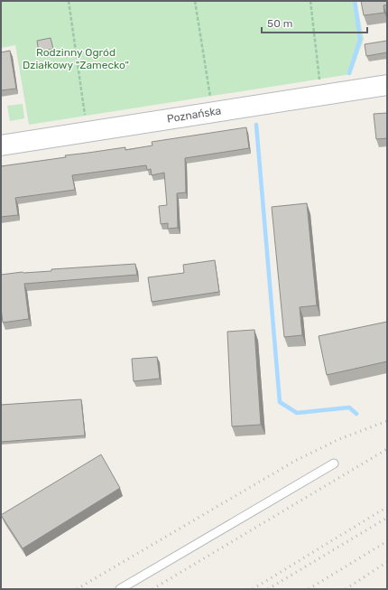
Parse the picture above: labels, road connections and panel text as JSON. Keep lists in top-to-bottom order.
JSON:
{
  "streets": {
    "street": ["Poznańska"]
  },
  "parks": ["Rodzinny Ogród Działkowy \"Zamecko\""],
  "scale_bar": "50 m"
}
